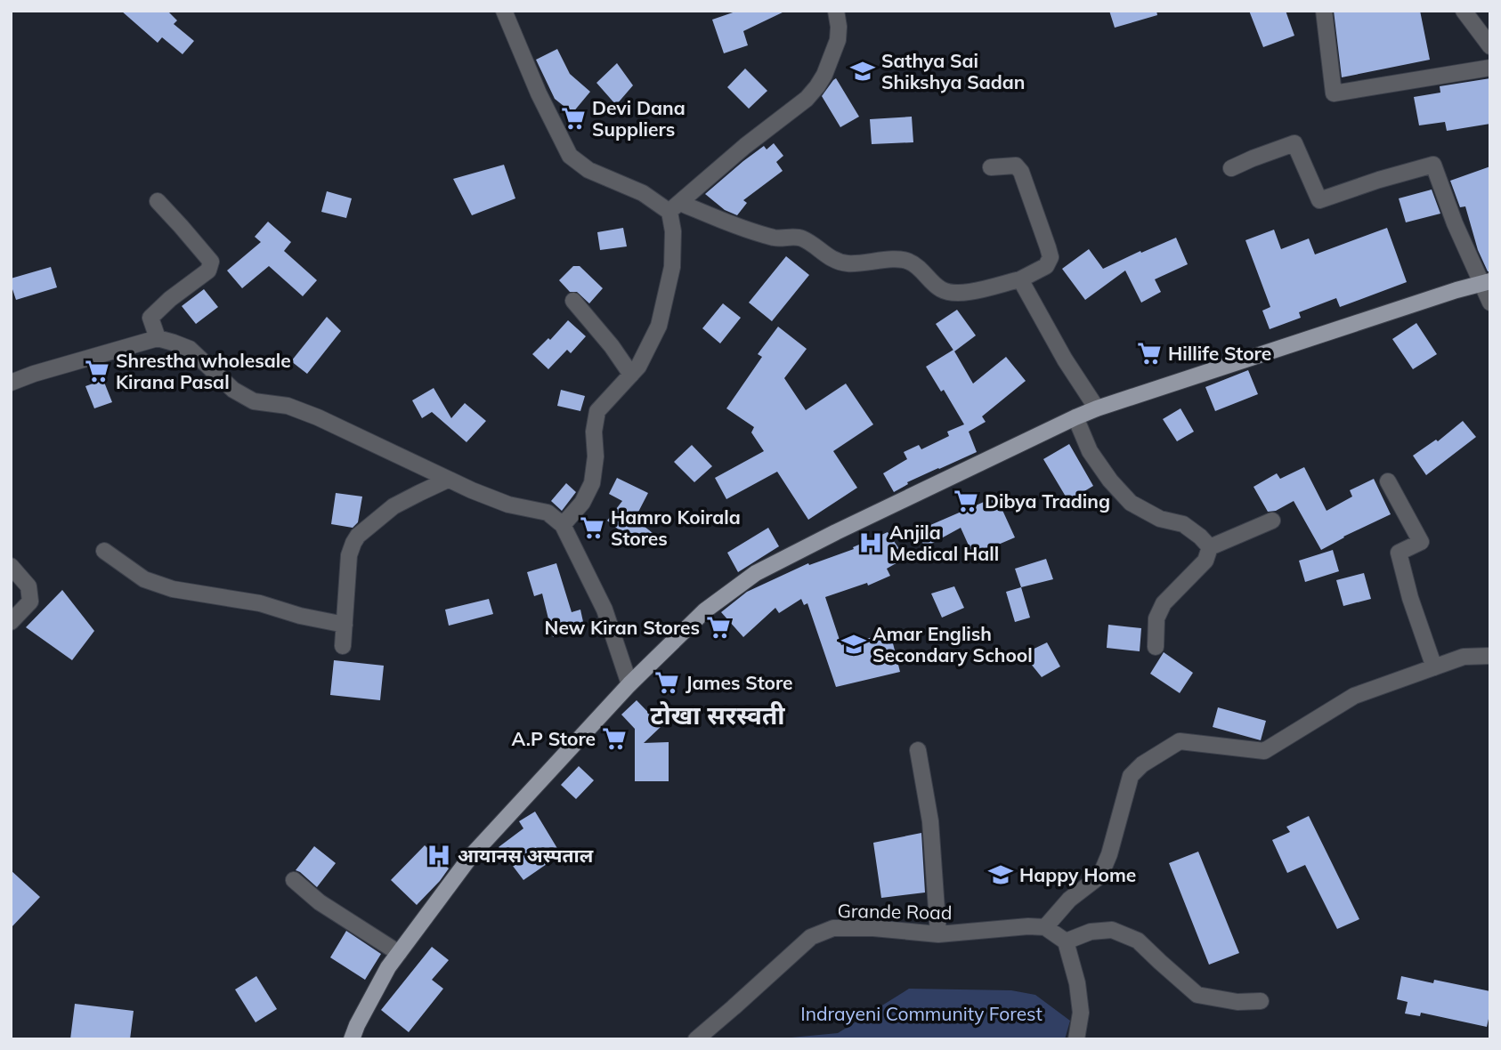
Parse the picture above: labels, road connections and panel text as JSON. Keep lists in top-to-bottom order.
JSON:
{
  "streets": {
    "street": ["Grande Road"]
  },
  "districts": ["टोखा सरस्वती"],
  "parks": ["Indrayeni Community Forest"],
  "places": {
    "school or university": ["Sathya Sai Shikshya Sadan", "Amar English Secondary School", "Happy Home"],
    "supermarket": [
      "Devi Dana Suppliers",
      "Hillife Store",
      "Shrestha wholesale Kirana Pasal",
      "Dibya Trading",
      "Hamro Koirala Stores",
      "New Kiran Stores",
      "James Store",
      "A.P Store"
    ],
    "hospital": ["Anjila Medical Hall", "आयानस अस्पताल"]
  }
}
